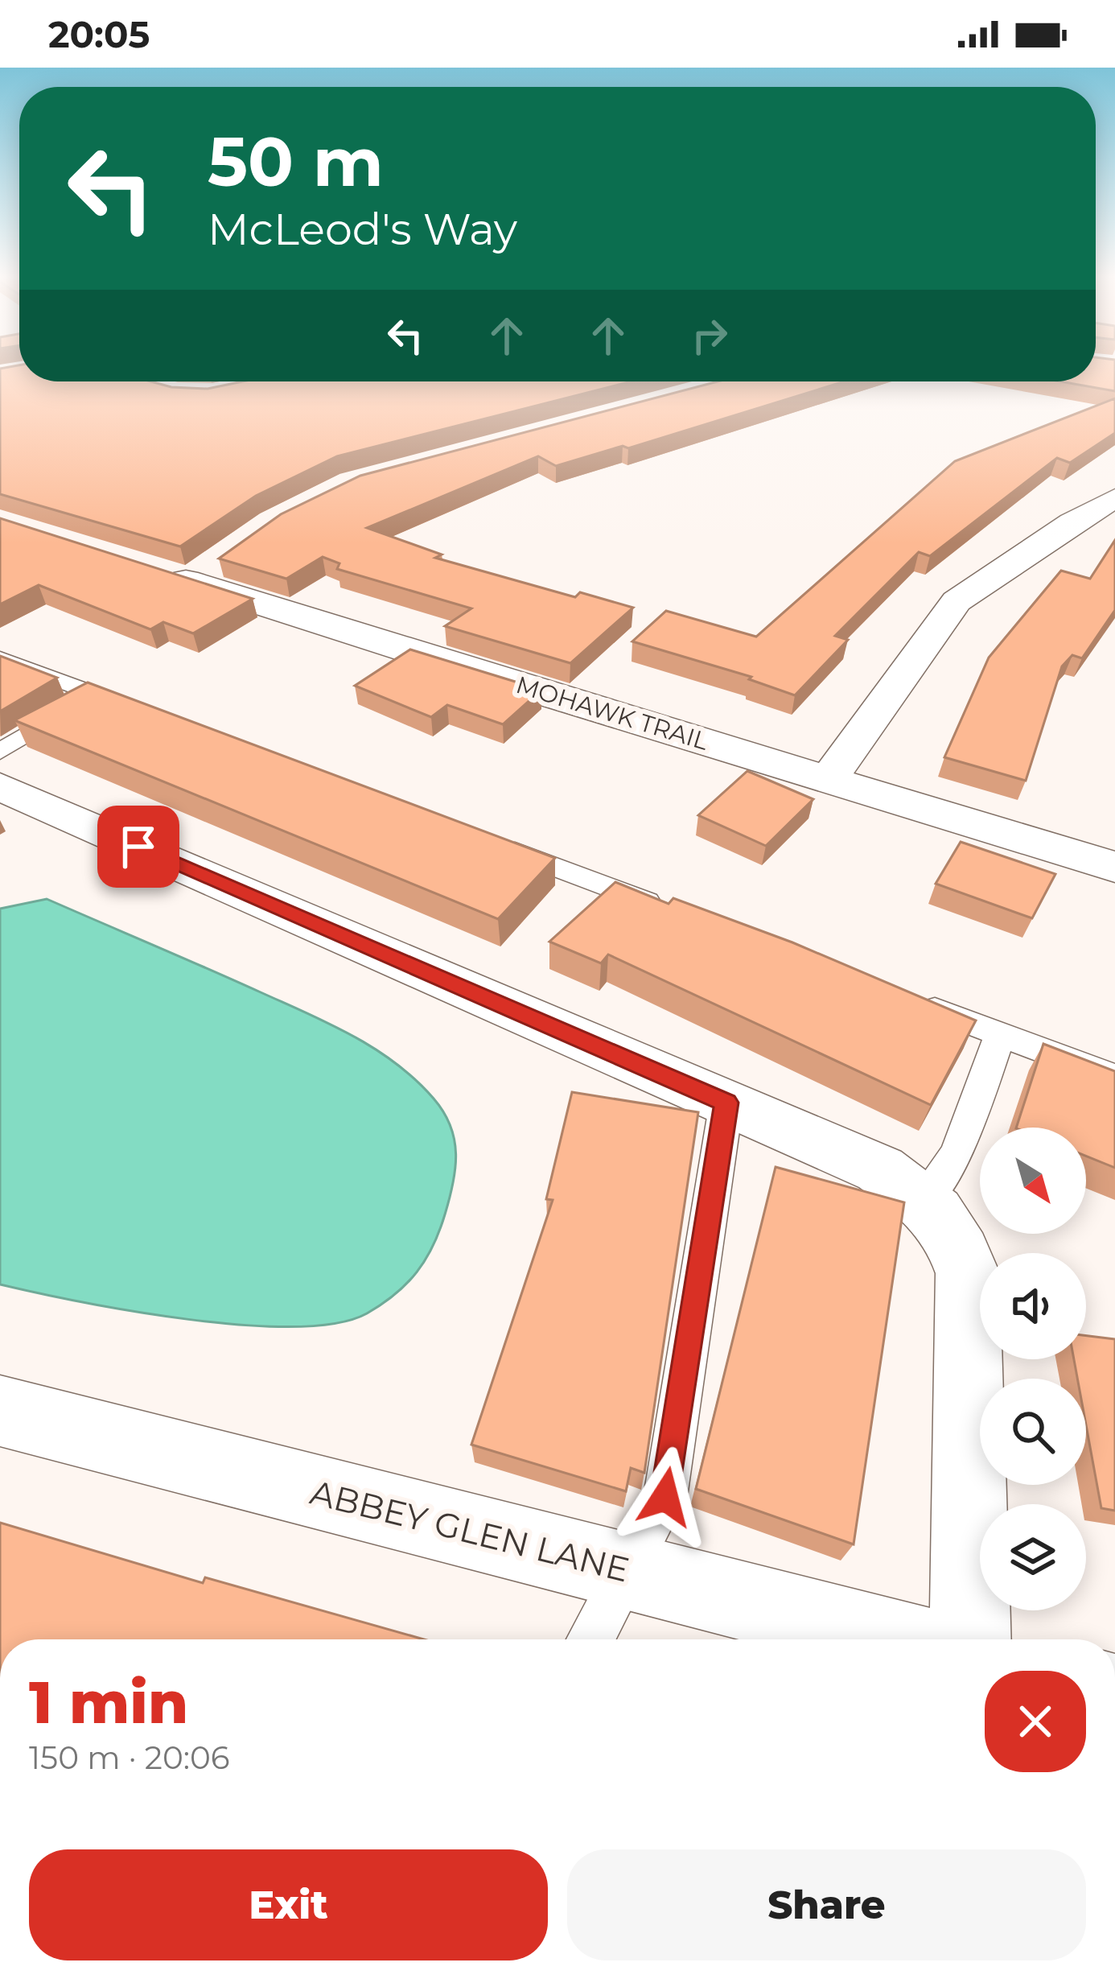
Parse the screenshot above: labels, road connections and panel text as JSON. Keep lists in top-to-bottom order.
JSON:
{
  "streets": {
    "street": ["MOHAWK TRAIL", "ABBEY GLEN LANE"]
  },
  "north": "bottom right",
  "page": {
    "status": "20:05",
    "turn": ["50 m", "McLeod's Way"],
    "heading": ["1 min", "150 m · 20:06"],
    "buttons": ["Exit", "Share"]
  }
}
